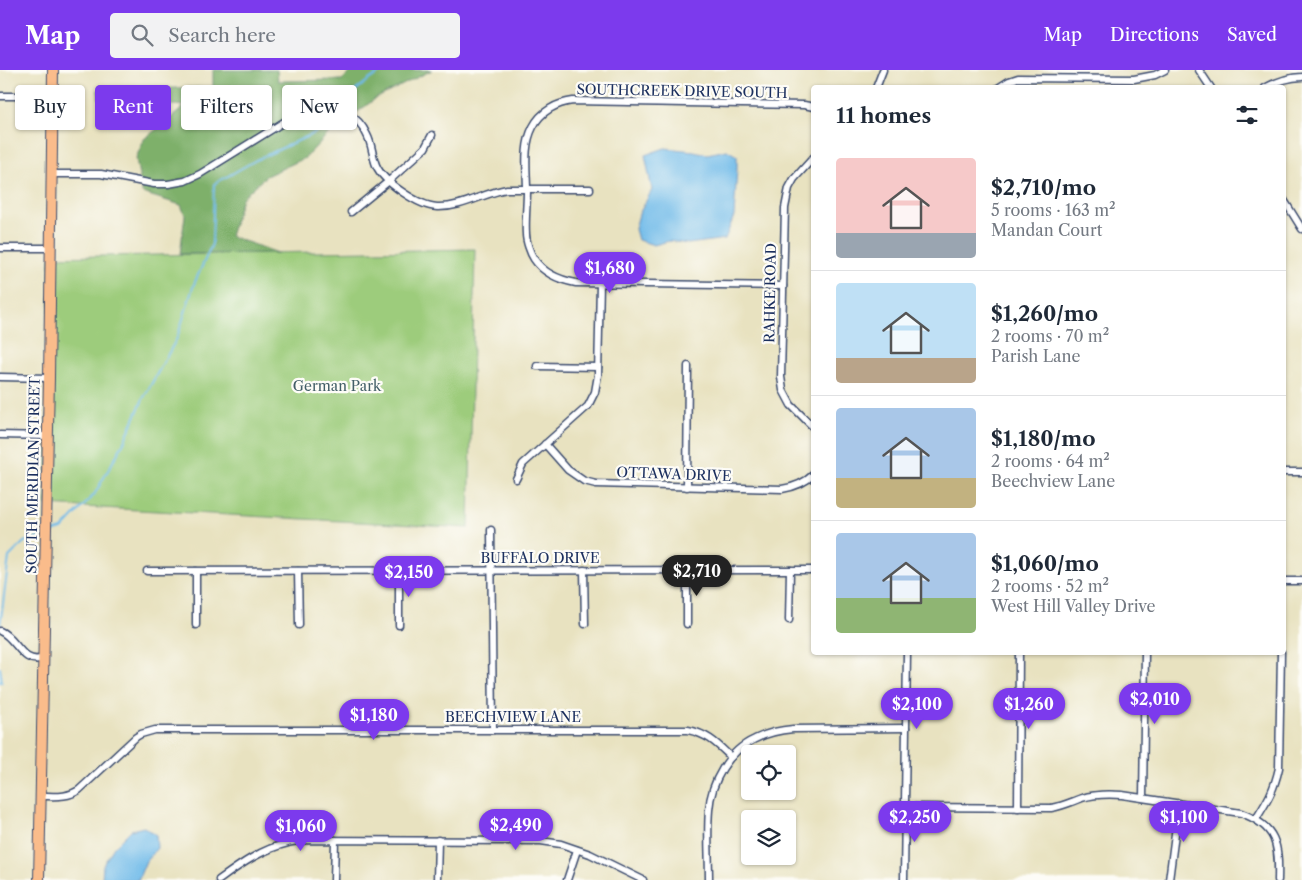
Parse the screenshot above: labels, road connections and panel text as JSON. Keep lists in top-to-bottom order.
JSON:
{
  "streets": {
    "main road": ["SOUTH MERIDIAN STREET"],
    "street": [
      "SOUTHCREEK DRIVE SOUTH",
      "RAHKE ROAD",
      "OTTAWA DRIVE",
      "BUFFALO DRIVE",
      "BEECHVIEW LANE"
    ]
  },
  "crossings": [
    ["SOUTHCREEK DRIVE SOUTH", "RAHKE ROAD"],
    ["SOUTH MERIDIAN STREET", "BEECHVIEW LANE"]
  ],
  "parks": ["German Park"],
  "page": {
    "header": "Map",
    "search": "Search here",
    "nav": ["Map", "Directions", "Saved"],
    "chip": [
      "Buy",
      "Rent",
      "Filters",
      "New"
    ],
    "heading": "11 homes",
    "list": [
      {
        "name": "$2,710/mo",
        "note": "5 rooms · 163 m² · Mandan Court"
      },
      {
        "name": "$1,260/mo",
        "note": "2 rooms · 70 m² · Parish Lane"
      },
      {
        "name": "$1,180/mo",
        "note": "2 rooms · 64 m² · Beechview Lane"
      },
      {
        "name": "$1,060/mo",
        "note": "2 rooms · 52 m² · West Hill Valley Drive"
      }
    ],
    "price": [
      "$1,680",
      "$2,710",
      "$2,150",
      "$2,010",
      "$2,100",
      "$1,260",
      "$1,180",
      "$2,250",
      "$1,100",
      "$2,490",
      "$1,060"
    ]
  }
}
